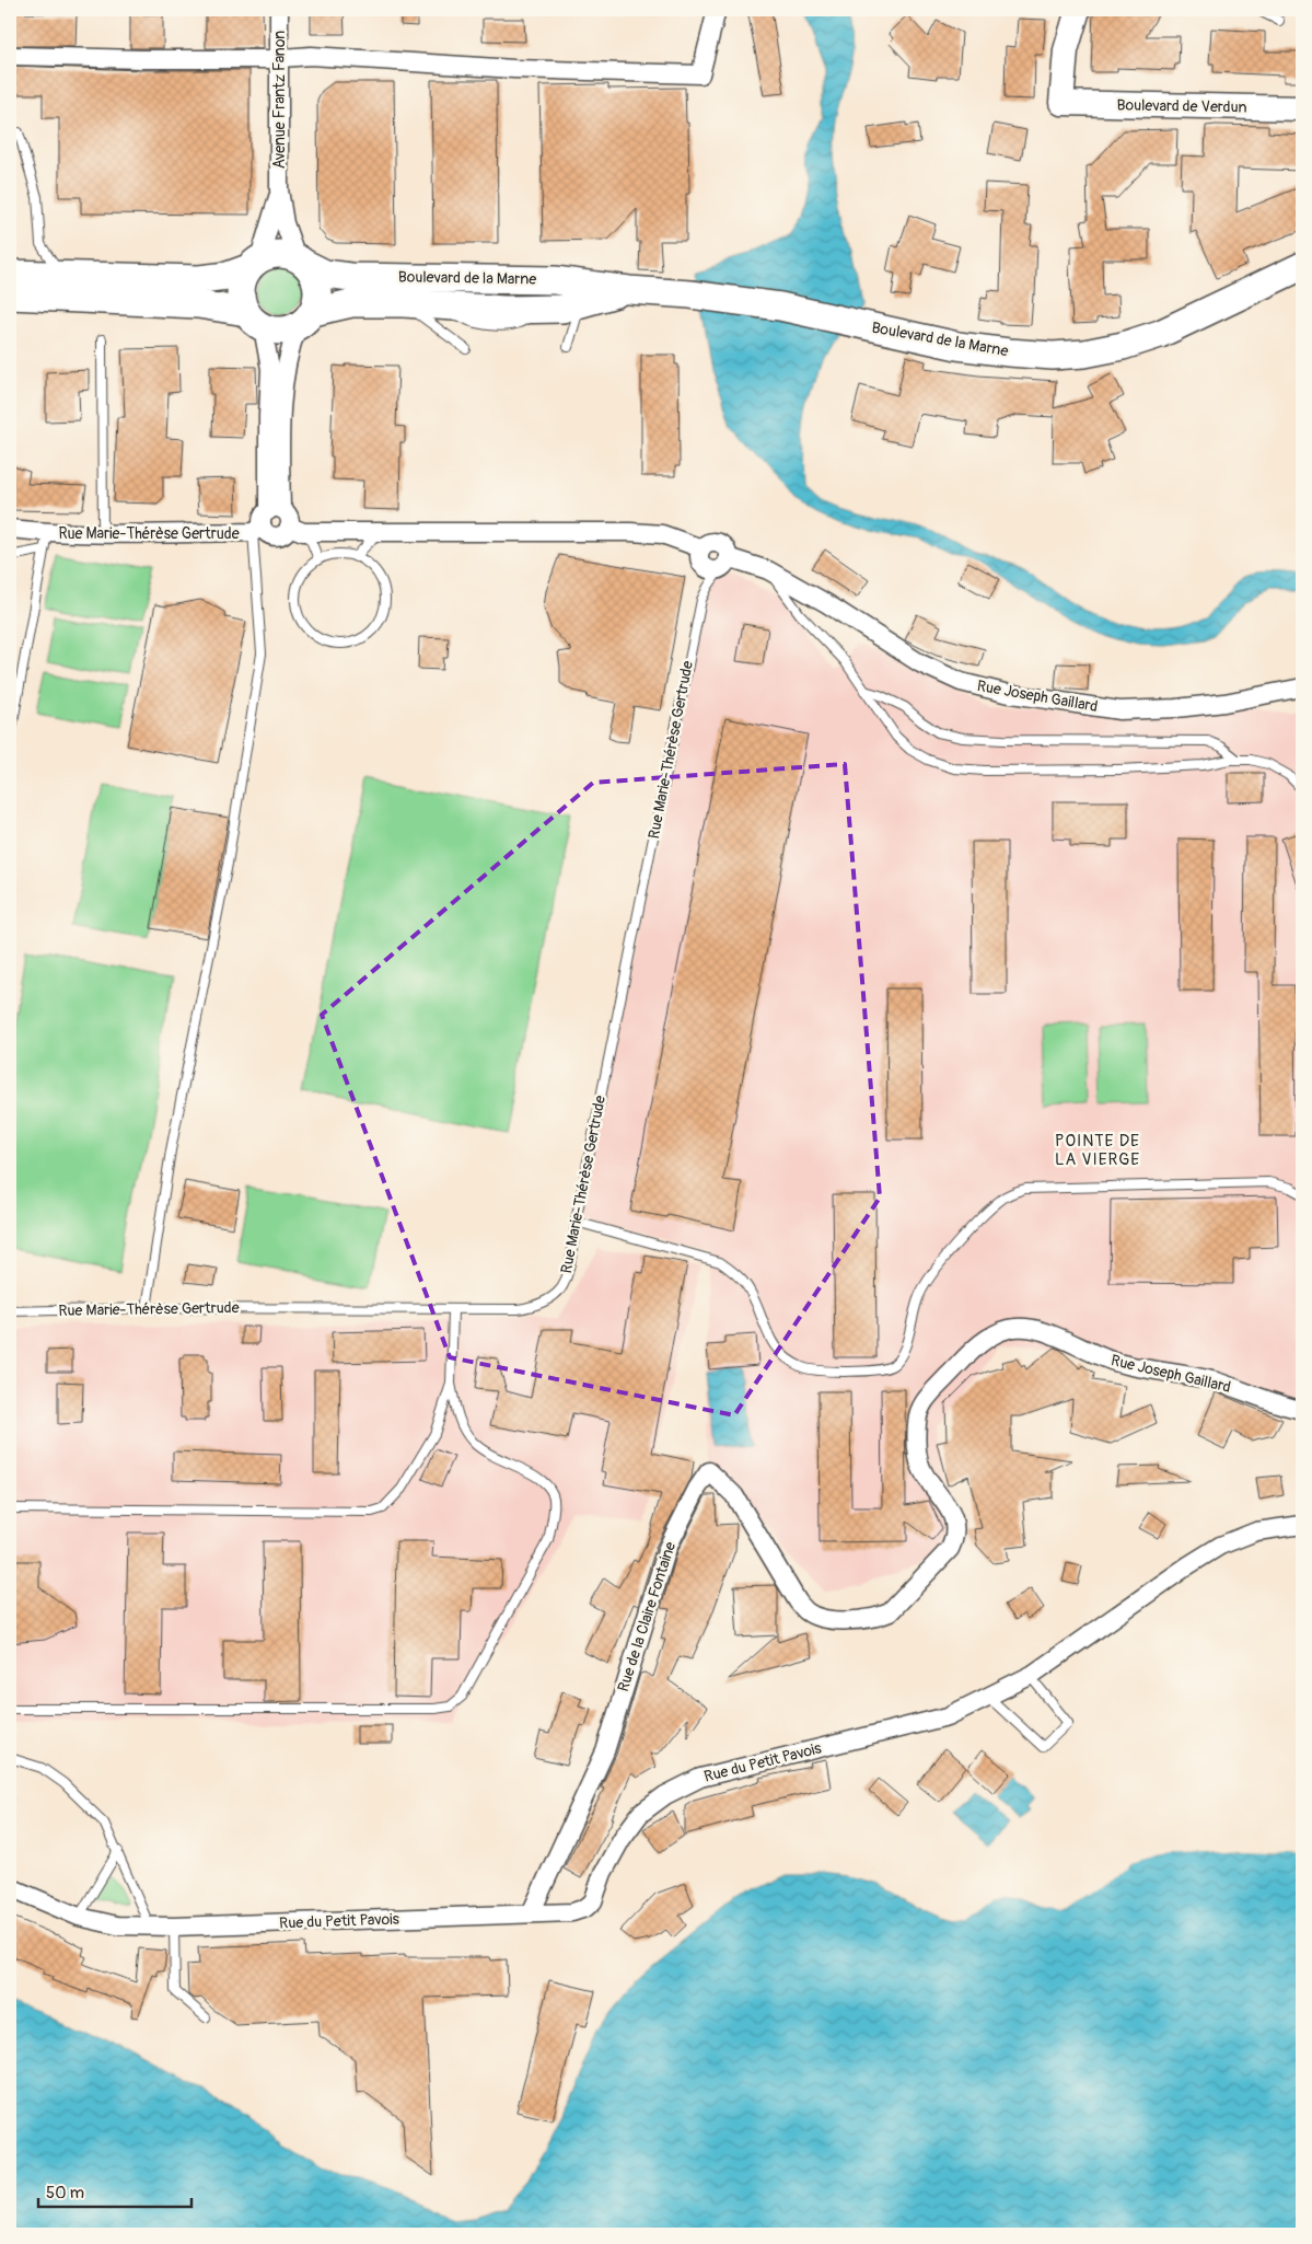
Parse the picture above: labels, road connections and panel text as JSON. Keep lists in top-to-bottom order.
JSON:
{
  "streets": {
    "main road": ["Boulevard de Verdun", "Boulevard de la Marne"],
    "street": [
      "Avenue Frantz Fanon",
      "Rue Marie-Thérèse Gertrude",
      "Rue Joseph Gaillard",
      "Rue de la Claire Fontaine",
      "Rue du Petit Pavois"
    ]
  },
  "crossings": [
    ["Avenue Frantz Fanon", "Boulevard de la Marne"],
    ["Rue Marie-Thérèse Gertrude", "Rue Joseph Gaillard"],
    ["Rue Joseph Gaillard", "Rue de la Claire Fontaine"],
    ["Rue de la Claire Fontaine", "Rue du Petit Pavois"]
  ],
  "districts": ["POINTE DE LA VIERGE"],
  "scale_bar": "50 m"
}
